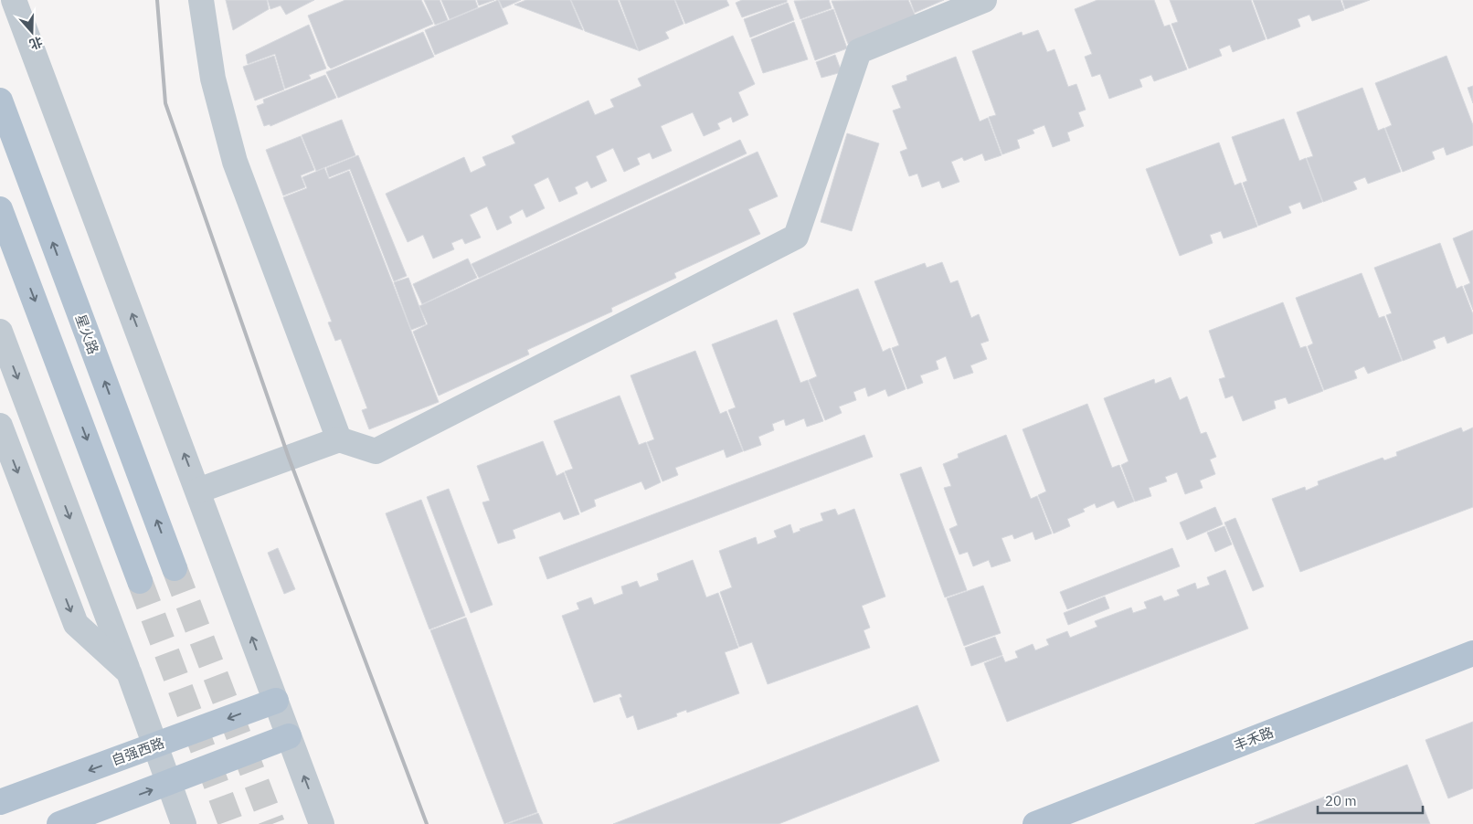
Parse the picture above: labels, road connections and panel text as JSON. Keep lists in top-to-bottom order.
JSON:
{
  "streets": {
    "main road": ["星火路", "丰禾路", "自强西路"]
  },
  "scale_bar": "20 m",
  "north": "bottom"
}
